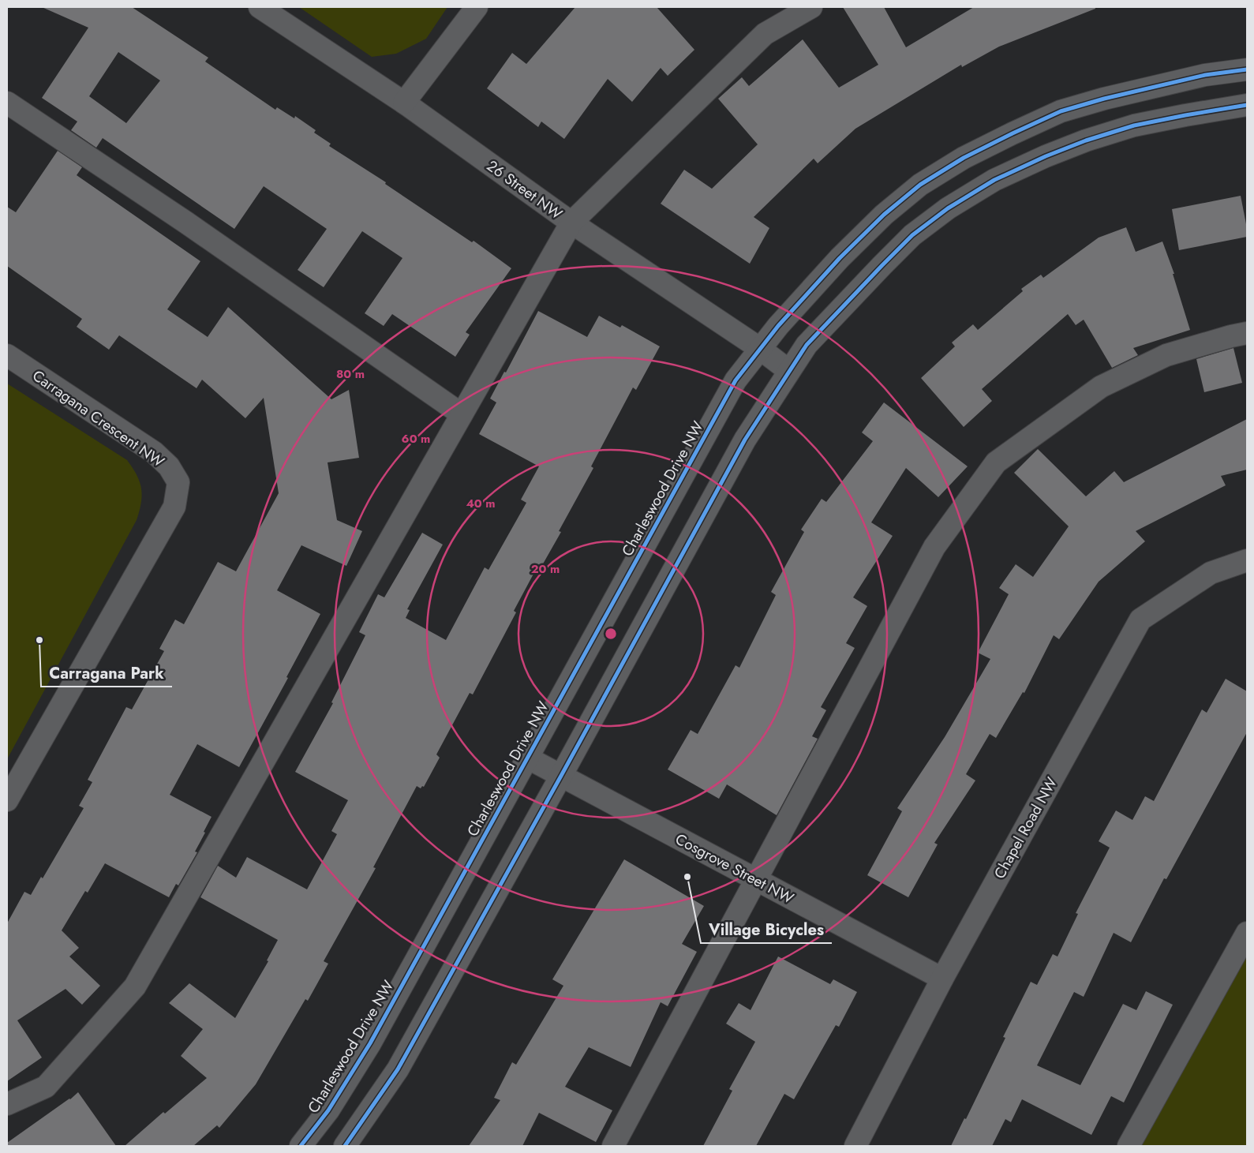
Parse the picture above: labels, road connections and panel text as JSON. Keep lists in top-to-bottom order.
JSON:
{
  "streets": {
    "street": [
      "26 Street NW",
      "Carragana Crescent NW",
      "Charleswood Drive NW",
      "Chapel Road NW",
      "Cosgrove Street NW"
    ]
  },
  "crossings": [
    ["26 Street NW", "Charleswood Drive NW"],
    ["Charleswood Drive NW", "Cosgrove Street NW"],
    ["Chapel Road NW", "Cosgrove Street NW"]
  ],
  "places": ["Carragana Park", "Village Bicycles"],
  "rings": [
    "80 m",
    "60 m",
    "40 m",
    "20 m"
  ]
}
